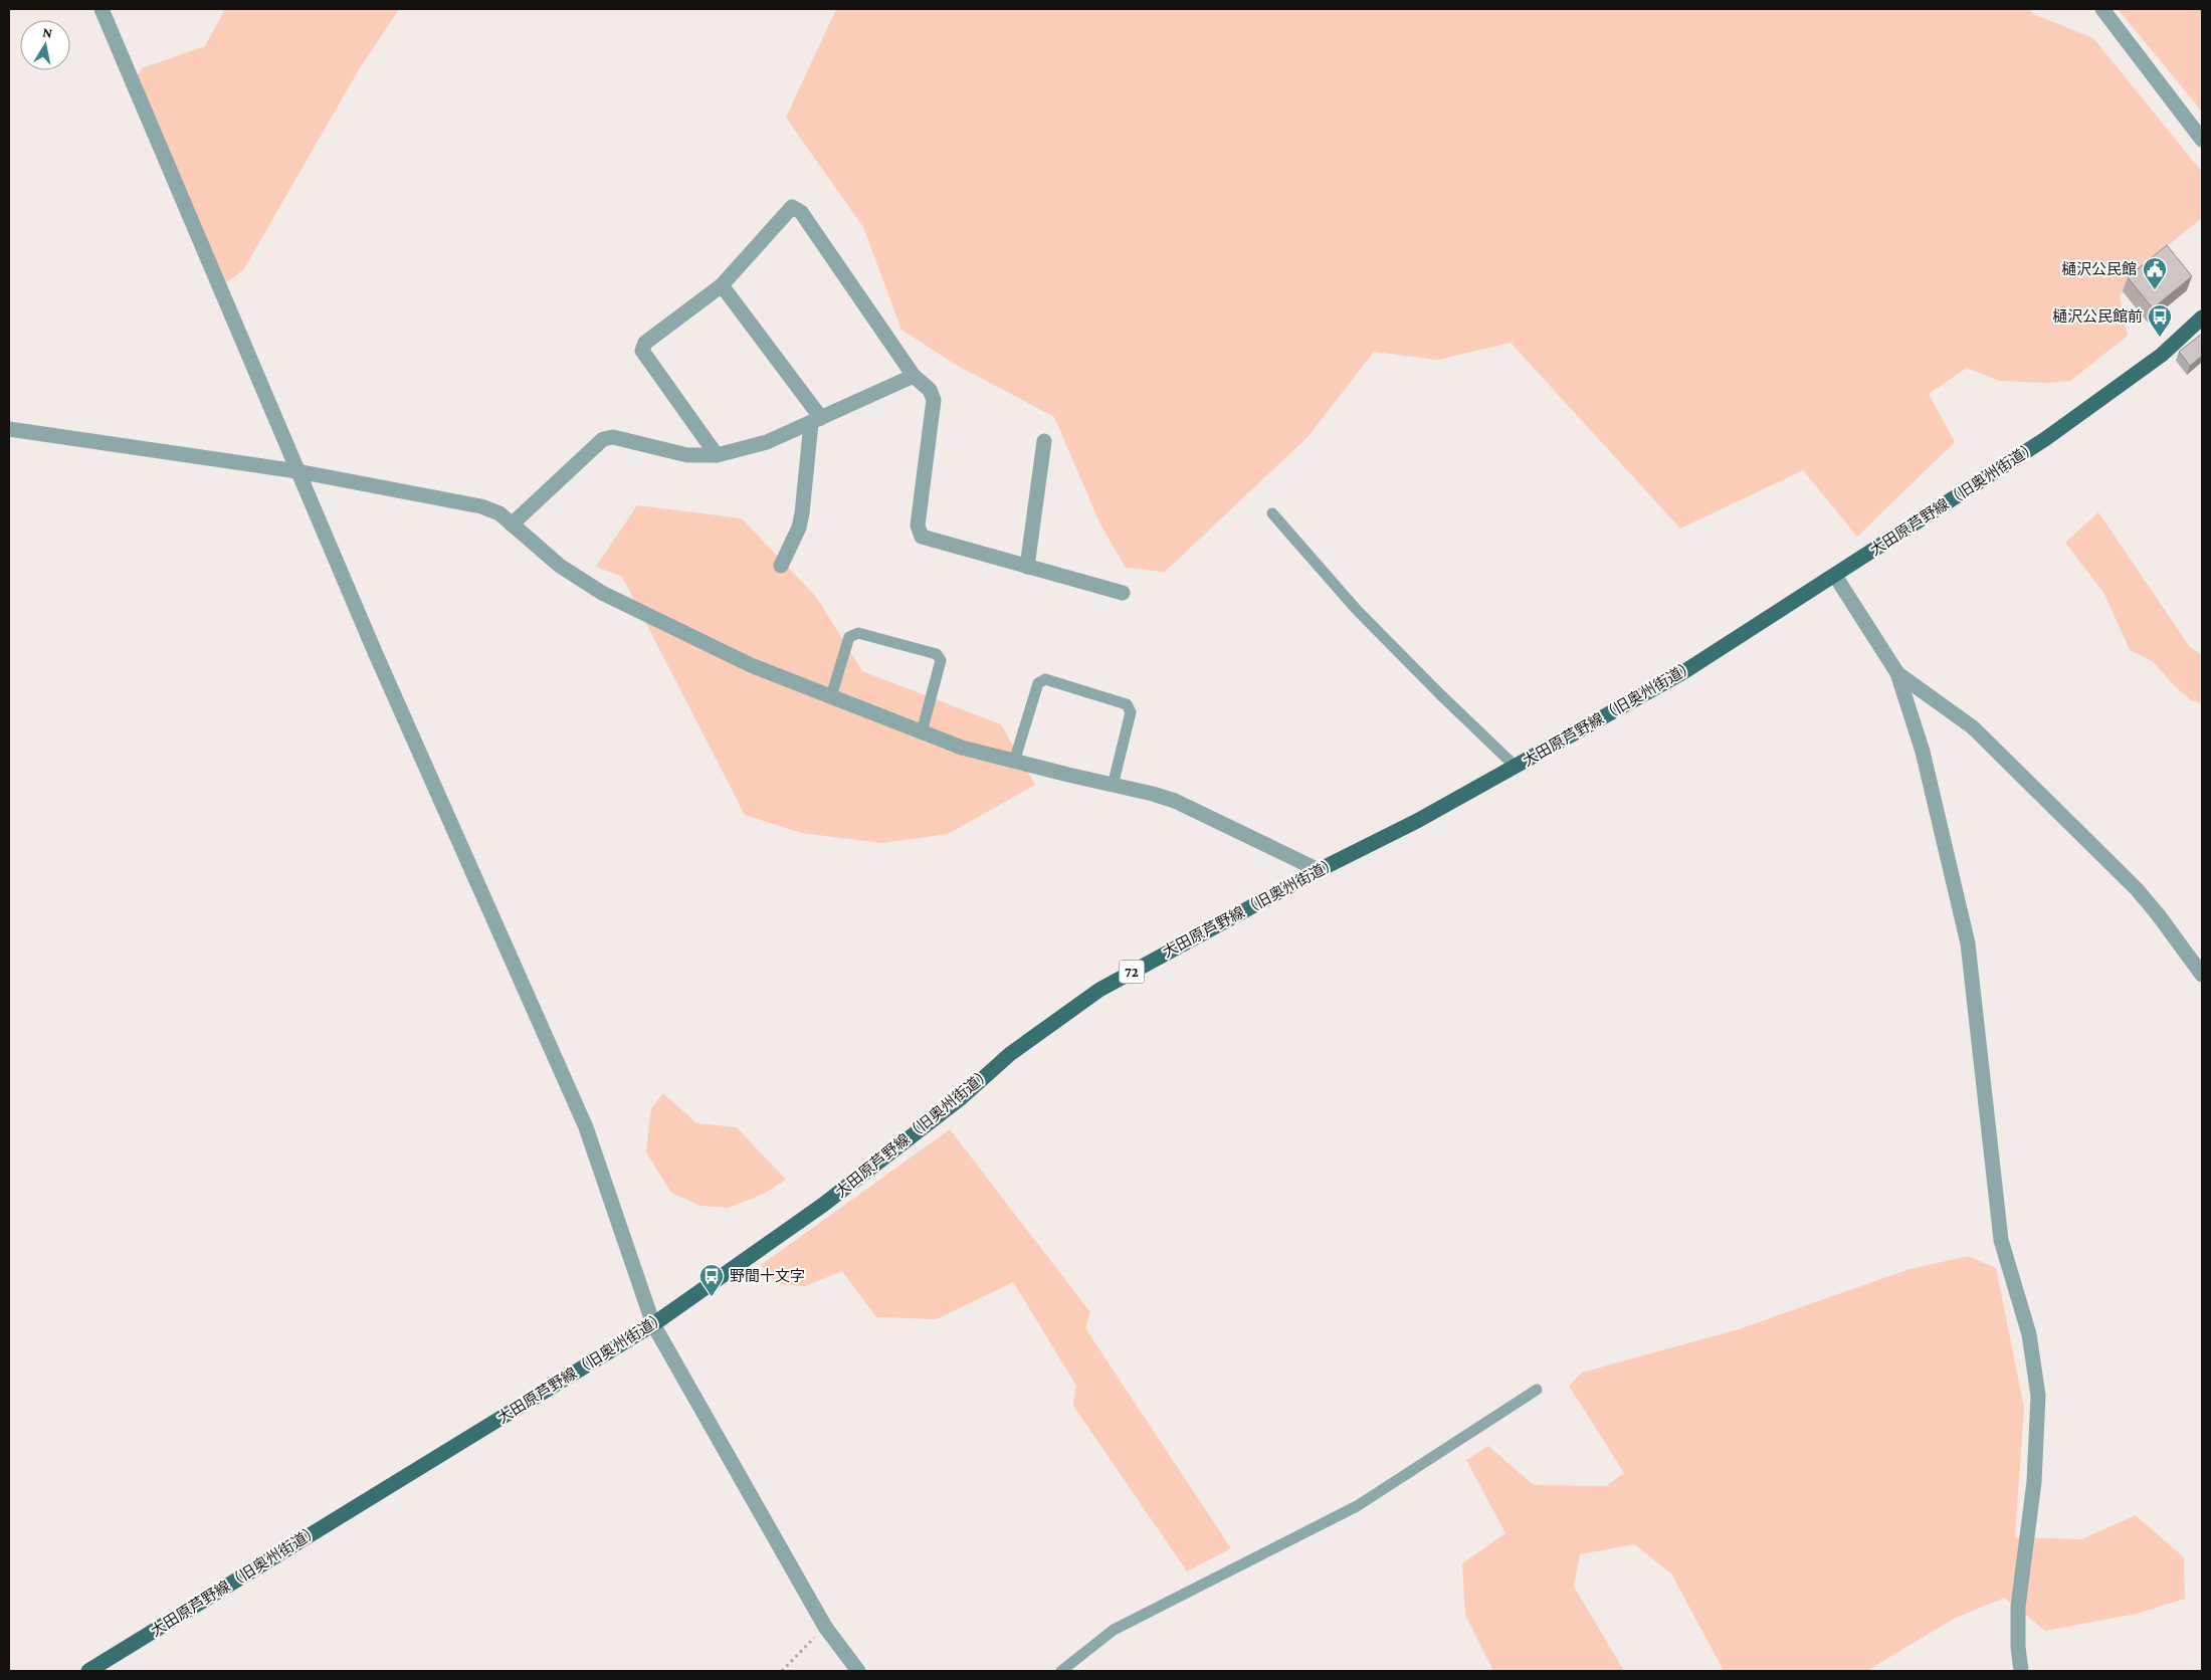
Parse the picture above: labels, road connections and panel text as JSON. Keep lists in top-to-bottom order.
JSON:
{
  "streets": {
    "main road": ["大田原芦野線（旧奥州街道）", "72"]
  },
  "places": {
    "public building": ["樋沢公民館"],
    "bus stop": ["樋沢公民館前", "野間十文字"]
  },
  "north": "top"
}
